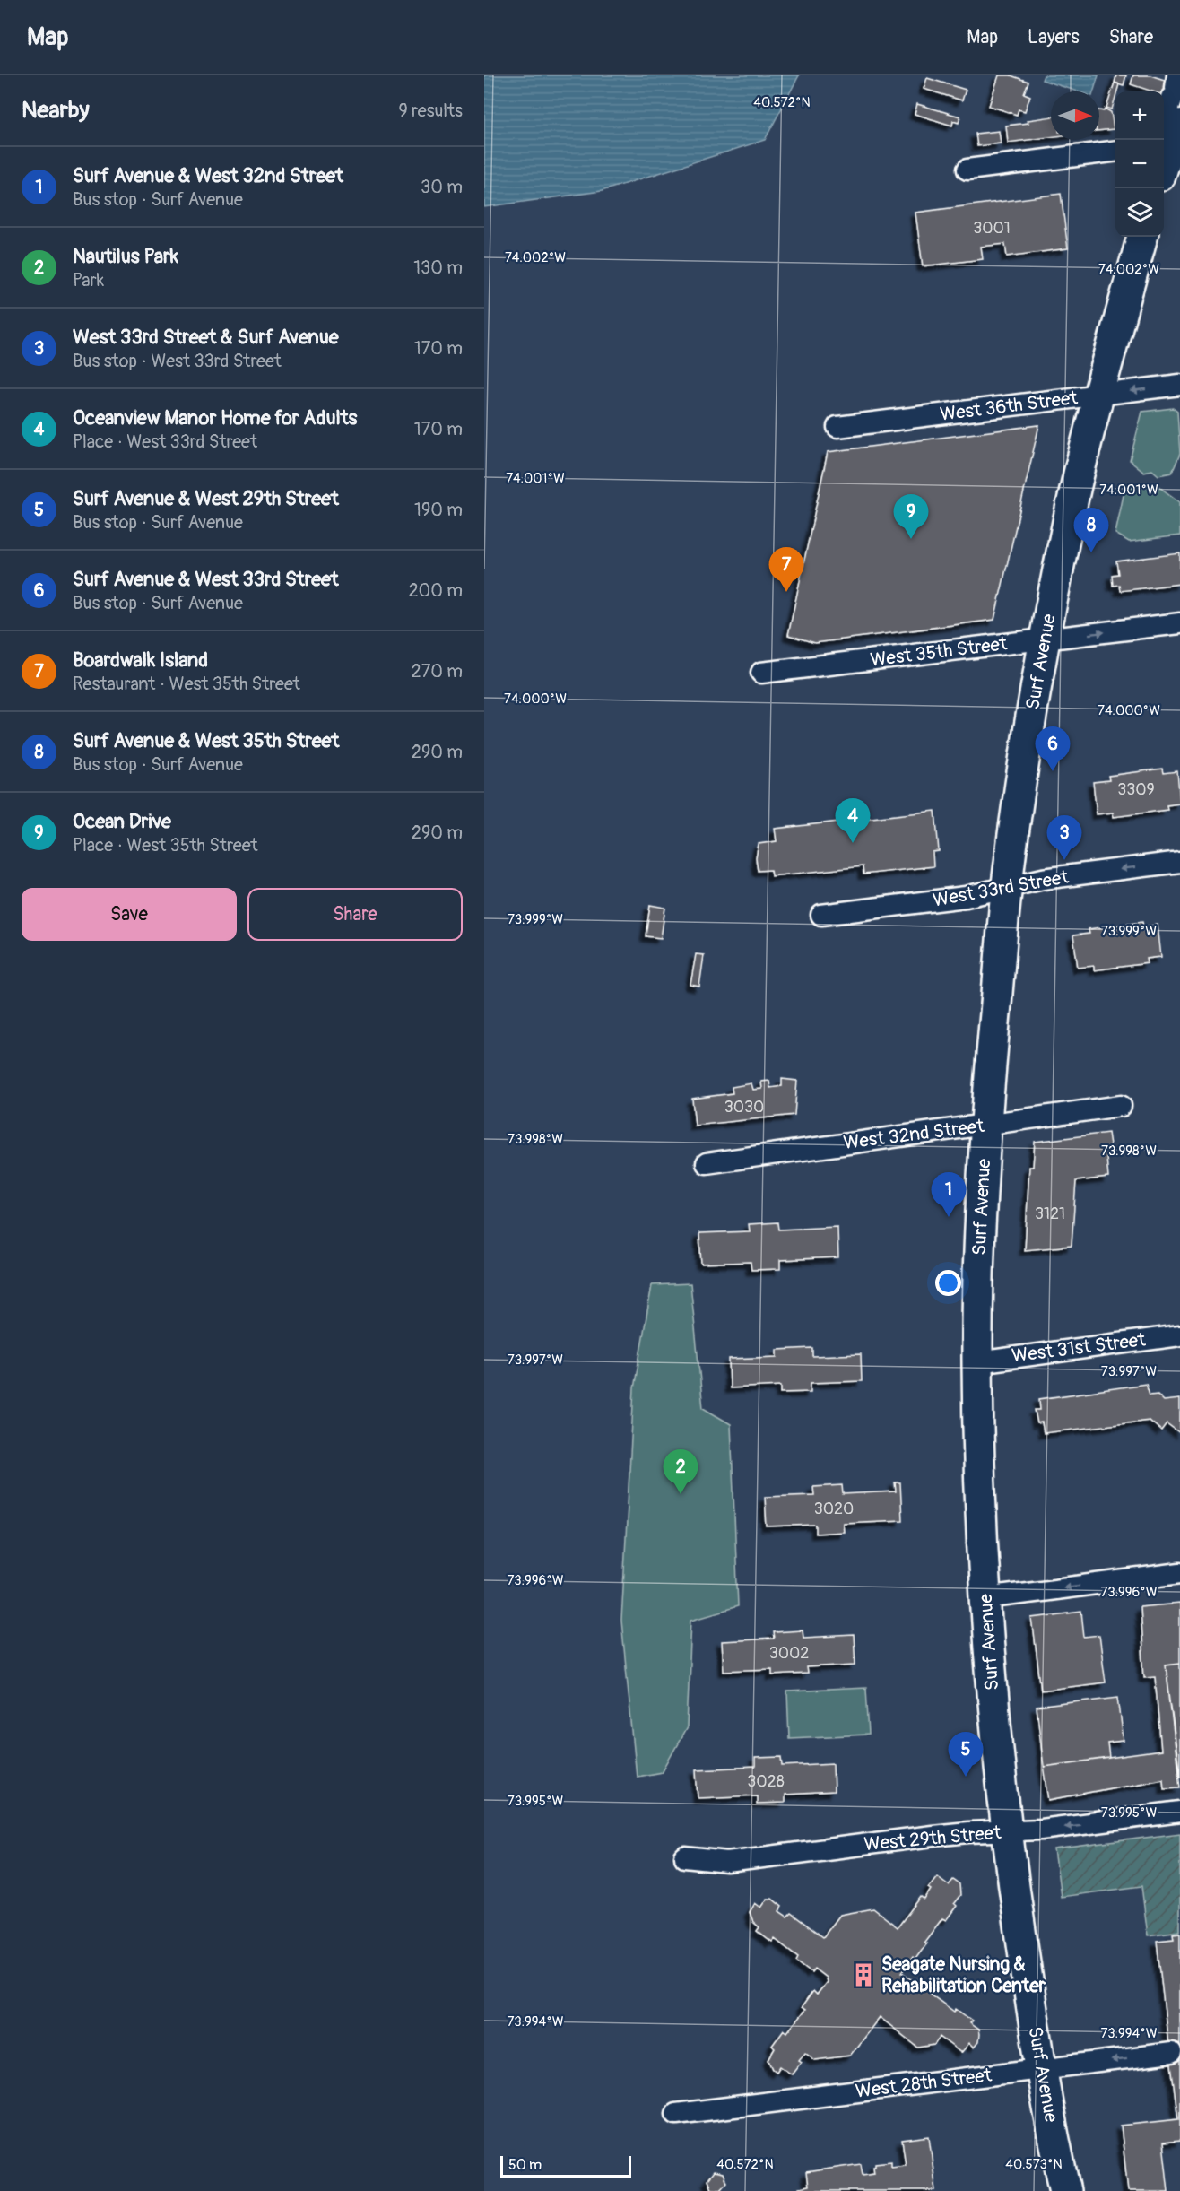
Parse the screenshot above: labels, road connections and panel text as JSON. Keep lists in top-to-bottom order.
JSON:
{
  "streets": {
    "main road": ["Surf Avenue"],
    "street": [
      "West 36th Street",
      "West 35th Street",
      "West 33rd Street",
      "West 32nd Street",
      "West 31st Street",
      "West 29th Street",
      "West 28th Street"
    ]
  },
  "crossings": [
    ["West 36th Street", "Surf Avenue"],
    ["West 35th Street", "Surf Avenue"],
    ["Surf Avenue", "West 33rd Street"],
    ["Surf Avenue", "West 32nd Street"],
    ["Surf Avenue", "West 31st Street"],
    ["Surf Avenue", "West 29th Street"],
    ["Surf Avenue", "West 28th Street"]
  ],
  "one_way": ["West 33rd Street", "West 29th Street"],
  "places": {
    "building": ["Seagate Nursing & Rehabilitation Center"]
  },
  "house_numbers": [
    "3001",
    "3309",
    "3030",
    "3121",
    "3020",
    "3002",
    "3028"
  ],
  "scale_bar": "50 m",
  "north": "right",
  "page": {
    "header": "Map",
    "nav": ["Map", "Layers", "Share"],
    "heading": ["Nearby", "9 results"],
    "map_buttons": ["+", "−"],
    "list": [
      {
        "mark": "1",
        "name": "Surf Avenue & West 32nd Street",
        "note": "Bus stop · Surf Avenue",
        "value": "30 m"
      },
      {
        "mark": "2",
        "name": "Nautilus Park",
        "note": "Park",
        "value": "130 m"
      },
      {
        "mark": "3",
        "name": "West 33rd Street & Surf Avenue",
        "note": "Bus stop · West 33rd Street",
        "value": "170 m"
      },
      {
        "mark": "4",
        "name": "Oceanview Manor Home for Adults",
        "note": "Place · West 33rd Street",
        "value": "170 m"
      },
      {
        "mark": "5",
        "name": "Surf Avenue & West 29th Street",
        "note": "Bus stop · Surf Avenue",
        "value": "190 m"
      },
      {
        "mark": "6",
        "name": "Surf Avenue & West 33rd Street",
        "note": "Bus stop · Surf Avenue",
        "value": "200 m"
      },
      {
        "mark": "7",
        "name": "Boardwalk Island",
        "note": "Restaurant · West 35th Street",
        "value": "270 m"
      },
      {
        "mark": "8",
        "name": "Surf Avenue & West 35th Street",
        "note": "Bus stop · Surf Avenue",
        "value": "290 m"
      },
      {
        "mark": "9",
        "name": "Ocean Drive",
        "note": "Place · West 35th Street",
        "value": "290 m"
      }
    ],
    "pins": [
      "9",
      "8",
      "7",
      "6",
      "4",
      "3",
      "1",
      "2",
      "5"
    ],
    "buttons": ["Save", "Share"],
    "scale": "50 m"
  },
  "coordinates": [
    "40.572°N",
    "74.002°W",
    "74.001°W",
    "74.000°W",
    "73.999°W",
    "73.998°W",
    "73.997°W",
    "73.996°W",
    "73.995°W",
    "73.994°W",
    "40.573°N"
  ]
}
